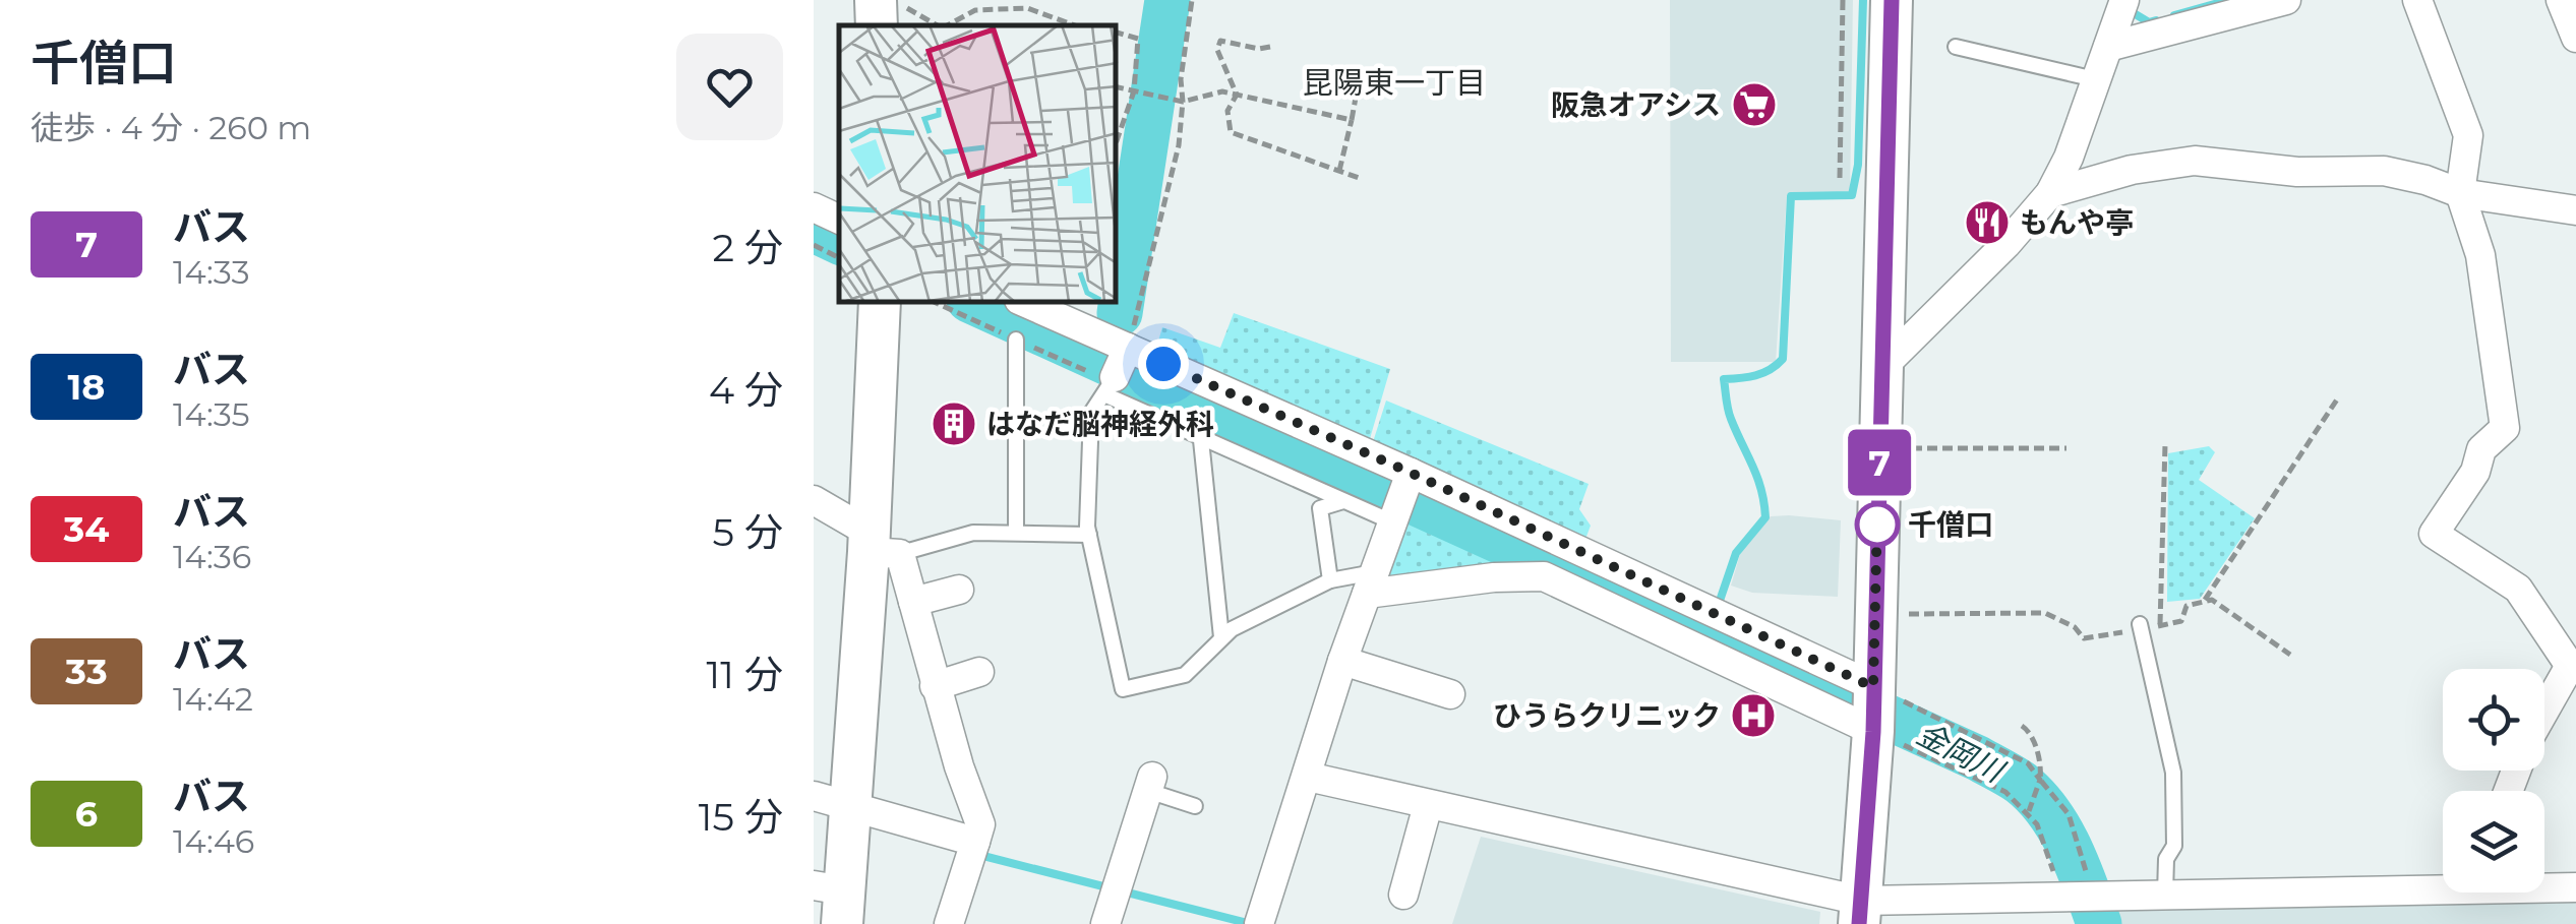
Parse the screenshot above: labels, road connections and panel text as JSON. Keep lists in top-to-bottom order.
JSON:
{
  "districts": ["昆陽東一丁目"],
  "water": ["金岡川"],
  "places": {
    "supermarket": ["阪急オアシス"],
    "restaurant": ["もんや亭"],
    "building": ["はなだ脳神経外科"],
    "other": ["千僧口"],
    "hospital": ["ひうらクリニック"]
  },
  "lines": ["bus line 7"],
  "page": {
    "heading": ["千僧口", "徒歩 · 4 分 · 260 m"],
    "on_map": "7",
    "list": [
      {
        "mark": "7",
        "name": "バス",
        "note": "14:33",
        "value": "2 分"
      },
      {
        "mark": "18",
        "name": "バス",
        "note": "14:35",
        "value": "4 分"
      },
      {
        "mark": "34",
        "name": "バス",
        "note": "14:36",
        "value": "5 分"
      },
      {
        "mark": "33",
        "name": "バス",
        "note": "14:42",
        "value": "11 分"
      },
      {
        "mark": "6",
        "name": "バス",
        "note": "14:46",
        "value": "15 分"
      }
    ]
  }
}
